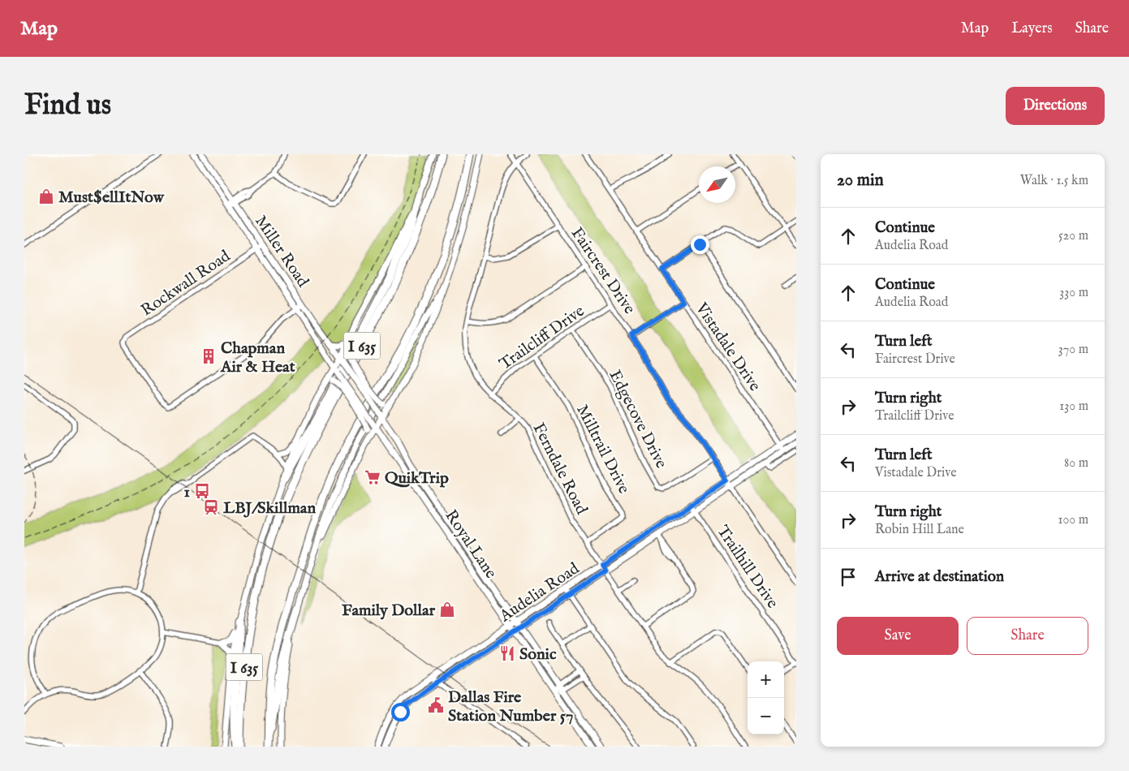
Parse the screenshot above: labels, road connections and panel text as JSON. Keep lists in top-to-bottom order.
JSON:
{
  "streets": {
    "highway": ["I 635"],
    "main road": ["Miller Road", "Royal Lane", "Audelia Road"],
    "street": [
      "Faircrest Drive",
      "Rockwall Road",
      "Trailcliff Drive",
      "Vistadale Drive",
      "Edgecove Drive",
      "Milltrail Drive",
      "Ferndale Road",
      "Trailhill Drive"
    ]
  },
  "crossings": [
    ["Miller Road", "Rockwall Road"],
    ["Miller Road", "Royal Lane"],
    ["Faircrest Drive", "Trailcliff Drive"],
    ["Faircrest Drive", "Edgecove Drive"],
    ["Faircrest Drive", "Ferndale Road"],
    ["Faircrest Drive", "Audelia Road"],
    ["Trailcliff Drive", "Edgecove Drive"],
    ["Trailcliff Drive", "Milltrail Drive"],
    ["Trailcliff Drive", "Ferndale Road"],
    ["Vistadale Drive", "Audelia Road"],
    ["Milltrail Drive", "Ferndale Road"],
    ["Ferndale Road", "Audelia Road"],
    ["Royal Lane", "Audelia Road"],
    ["Trailhill Drive", "Audelia Road"]
  ],
  "places": {
    "shop": ["Must$ellItNow", "Family Dollar"],
    "building": ["Chapman Air & Heat"],
    "supermarket": ["QuikTrip"],
    "bus stop": ["1"],
    "station": ["LBJ/Skillman"],
    "restaurant": ["Sonic"],
    "public building": ["Dallas Fire Station Number 57"]
  },
  "north": "bottom left",
  "page": {
    "header": "Map",
    "nav": ["Map", "Layers", "Share"],
    "buttons": [
      "Directions",
      ["Save", "Share"]
    ],
    "title": "Find us",
    "heading": ["20 min", "Walk · 1.5 km"],
    "list": [
      ["Continue", "Audelia Road", "520 m"],
      ["Continue", "Audelia Road", "330 m"],
      ["Turn left", "Faircrest Drive", "370 m"],
      ["Turn right", "Trailcliff Drive", "130 m"],
      ["Turn left", "Vistadale Drive", "80 m"],
      ["Turn right", "Robin Hill Lane", "100 m"],
      "Arrive at destination"
    ],
    "map_buttons": ["+", "−"]
  }
}
